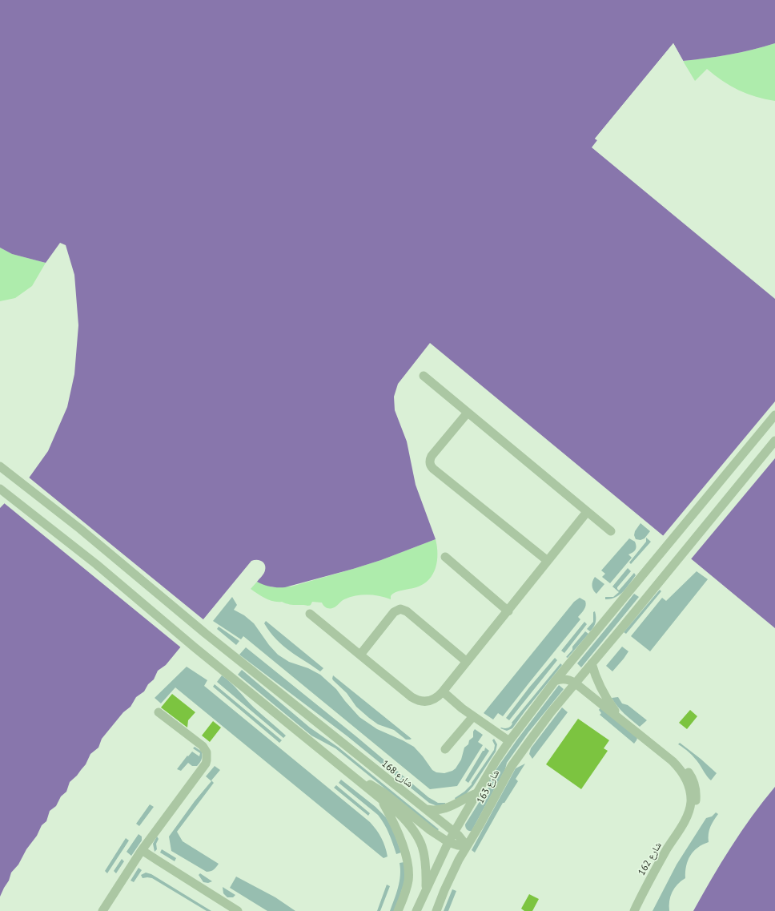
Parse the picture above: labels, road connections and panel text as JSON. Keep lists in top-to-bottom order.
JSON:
{
  "streets": {
    "street": ["شارع 168", "شارع 163", "شارع 162"]
  },
  "crossings": [
    ["شارع 168", "شارع 163"],
    ["شارع 163", "شارع 162"]
  ]
}
